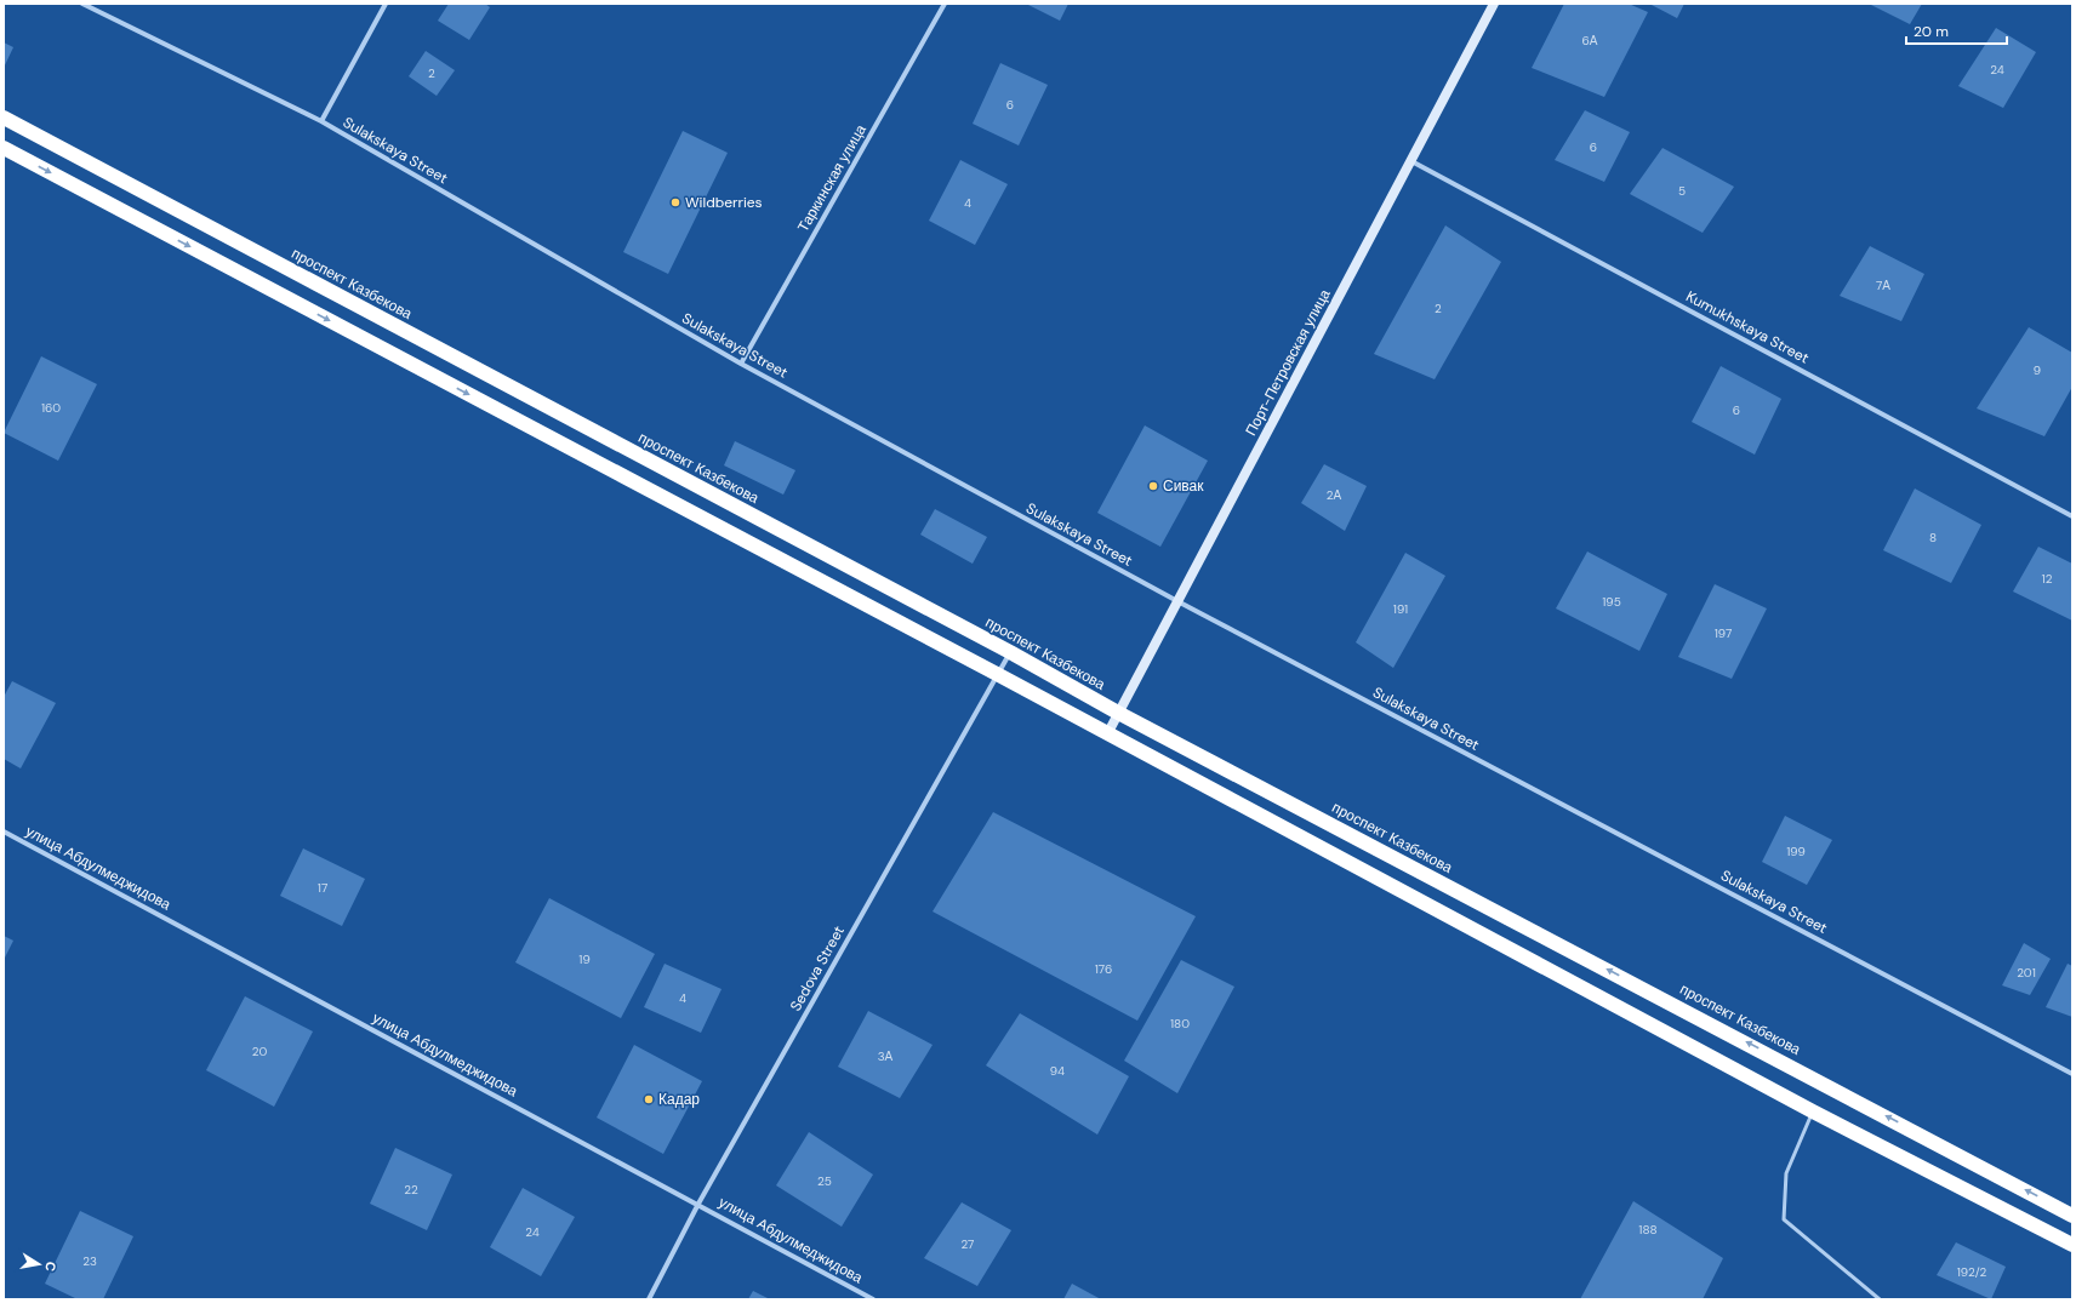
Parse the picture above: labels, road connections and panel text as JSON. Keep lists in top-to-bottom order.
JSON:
{
  "streets": {
    "highway": ["проспект Казбекова"],
    "street": [
      "Sulakskaya Street",
      "Таркинская улица",
      "Kumukhskaya Street",
      "Порт-Петровская улица",
      "улица Абдулмеджидова",
      "Sedova Street"
    ]
  },
  "crossings": [
    ["Sulakskaya Street", "Таркинская улица"],
    ["Sulakskaya Street", "Порт-Петровская улица"],
    ["проспект Казбекова", "Порт-Петровская улица"],
    ["проспект Казбекова", "Sedova Street"],
    ["Kumukhskaya Street", "Порт-Петровская улица"],
    ["улица Абдулмеджидова", "Sedova Street"]
  ],
  "places": ["Wildberries", "Сивак", "Кадар"],
  "house_numbers": [
    "6А",
    "24",
    "2",
    "6",
    "6",
    "5",
    "4",
    "7А",
    "2",
    "9",
    "160",
    "6",
    "2А",
    "8",
    "12",
    "195",
    "191",
    "197",
    "199",
    "17",
    "19",
    "176",
    "201",
    "4",
    "180",
    "20",
    "3А",
    "94",
    "25",
    "22",
    "188",
    "24",
    "27",
    "23",
    "192/2"
  ],
  "scale_bar": "20 m",
  "north": "right"
}
